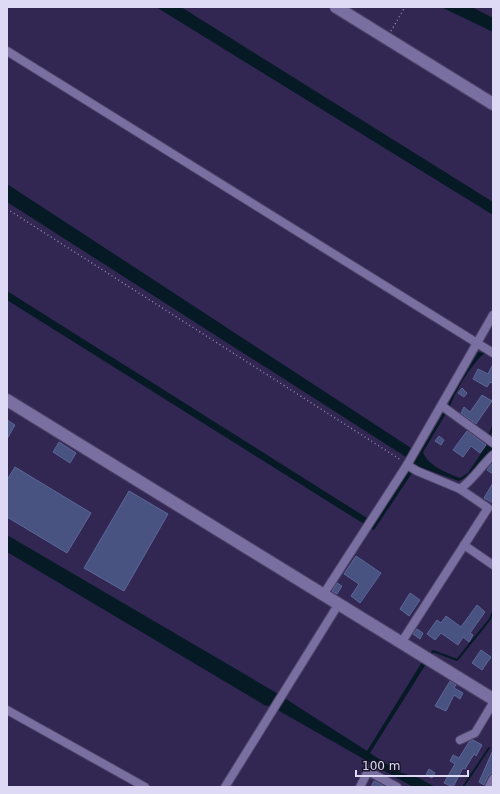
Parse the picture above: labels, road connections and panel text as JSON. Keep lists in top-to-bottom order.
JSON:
{
  "scale_bar": "100 m"
}
